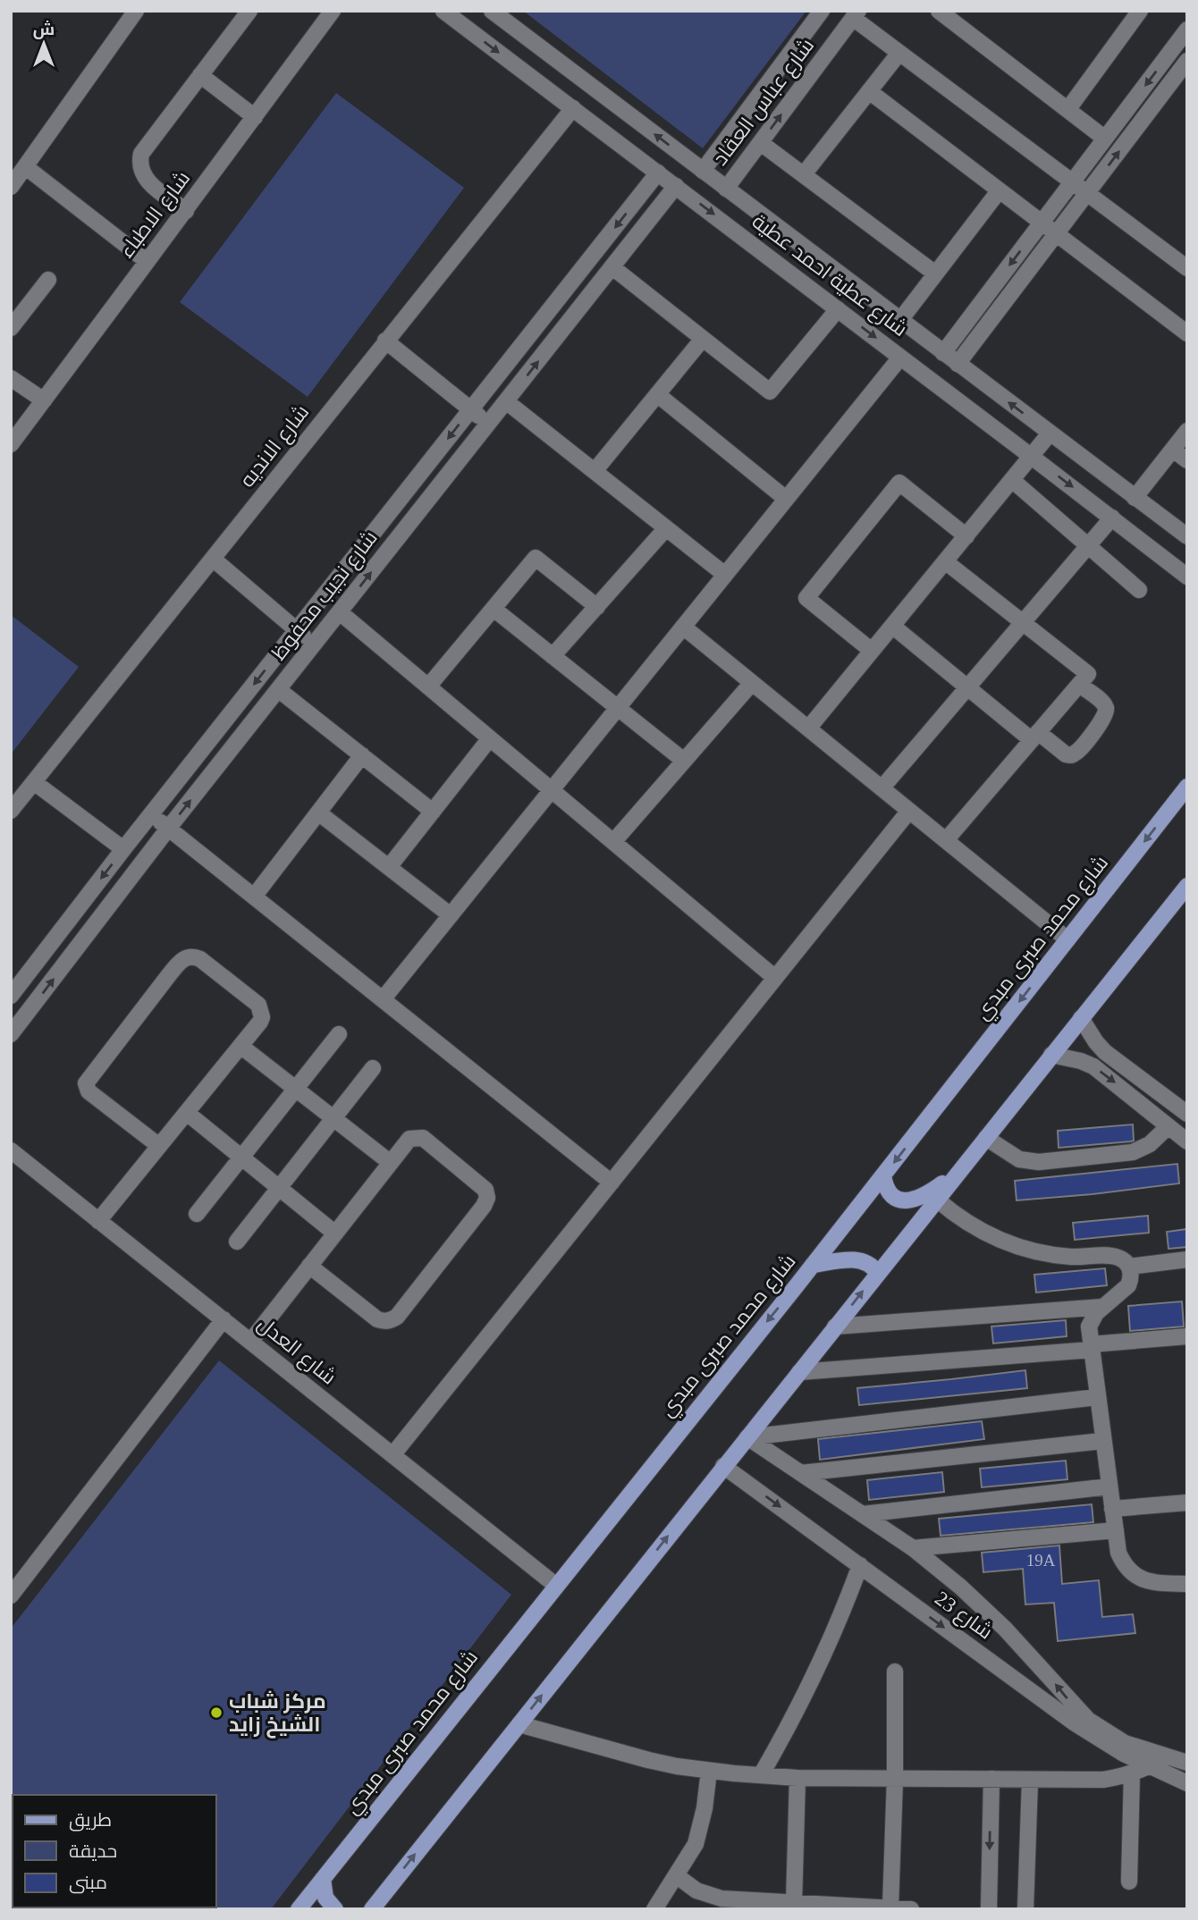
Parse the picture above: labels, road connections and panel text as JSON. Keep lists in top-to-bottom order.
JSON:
{
  "streets": {
    "main road": ["شارع محمد صبرى مبدي"],
    "street": [
      "شارع عباس العقاد",
      "شارع الاطباء",
      "شارع عطية احمد عطية",
      "شارع الانديه",
      "شارع نجيب محفوظ",
      "شارع العدل",
      "شارع 23"
    ]
  },
  "crossings": [
    ["شارع عباس العقاد", "شارع عطية احمد عطية"],
    ["شارع عطية احمد عطية", "شارع الانديه"],
    ["شارع عطية احمد عطية", "شارع نجيب محفوظ"],
    ["شارع محمد صبرى مبدي", "شارع العدل"]
  ],
  "places": ["مركز شباب الشيخ زايد"],
  "house_numbers": ["19A"],
  "legend": ["طريق", "حديقة", "مبنى"],
  "north": "top"
}
